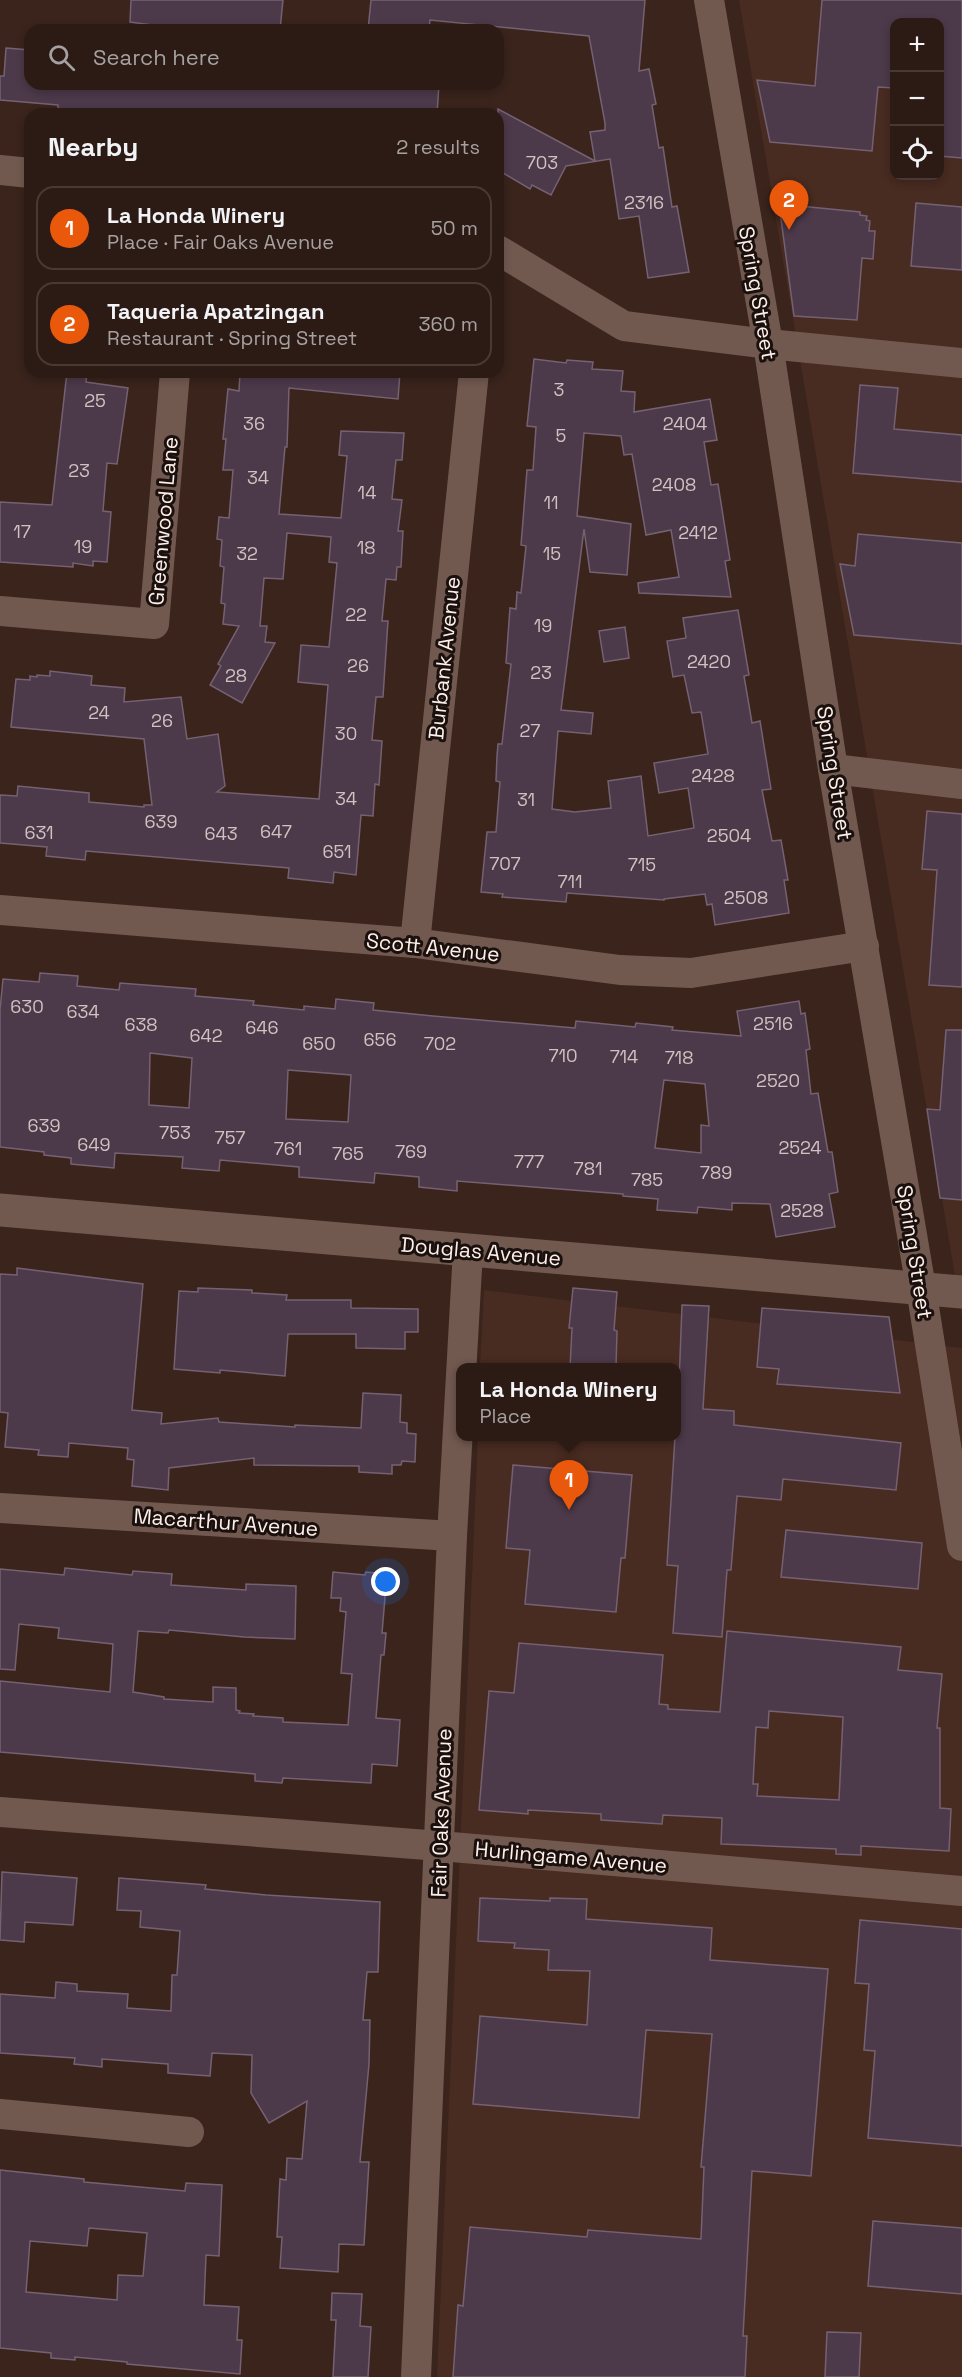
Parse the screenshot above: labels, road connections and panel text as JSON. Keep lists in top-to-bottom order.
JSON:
{
  "streets": {
    "street": [
      "Spring Street",
      "Greenwood Lane",
      "Burbank Avenue",
      "Scott Avenue",
      "Douglas Avenue",
      "Macarthur Avenue",
      "Fair Oaks Avenue",
      "Hurlingame Avenue"
    ]
  },
  "crossings": [
    ["Spring Street", "Scott Avenue"],
    ["Spring Street", "Douglas Avenue"],
    ["Burbank Avenue", "Scott Avenue"],
    ["Douglas Avenue", "Fair Oaks Avenue"],
    ["Macarthur Avenue", "Fair Oaks Avenue"],
    ["Fair Oaks Avenue", "Hurlingame Avenue"]
  ],
  "house_numbers": [
    "703",
    "2316",
    "3",
    "25",
    "36",
    "2404",
    "5",
    "23",
    "34",
    "2408",
    "14",
    "11",
    "17",
    "2412",
    "19",
    "18",
    "32",
    "15",
    "22",
    "19",
    "2420",
    "26",
    "23",
    "28",
    "24",
    "26",
    "27",
    "30",
    "2428",
    "34",
    "31",
    "639",
    "647",
    "631",
    "643",
    "2504",
    "651",
    "707",
    "715",
    "711",
    "2508",
    "630",
    "634",
    "2516",
    "638",
    "646",
    "642",
    "656",
    "650",
    "702",
    "710",
    "714",
    "718",
    "2520",
    "639",
    "753",
    "757",
    "649",
    "2524",
    "761",
    "769",
    "765",
    "777",
    "781",
    "789",
    "785",
    "2528"
  ],
  "page": {
    "map_buttons": ["+", "−"],
    "search": "Search here",
    "heading": ["Nearby", "2 results"],
    "pins": ["2", "1"],
    "list": [
      {
        "mark": "1",
        "name": "La Honda Winery",
        "note": "Place · Fair Oaks Avenue",
        "value": "50 m"
      },
      {
        "mark": "2",
        "name": "Taqueria Apatzingan",
        "note": "Restaurant · Spring Street",
        "value": "360 m"
      }
    ],
    "popup": ["La Honda Winery", "Place"]
  }
}
